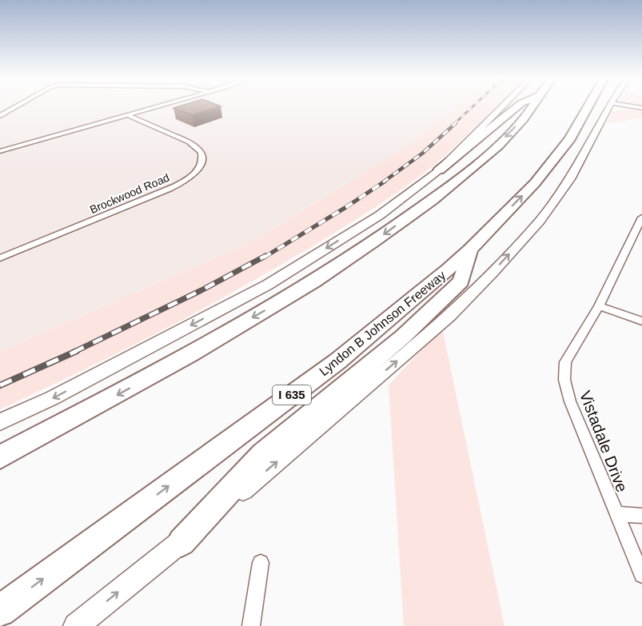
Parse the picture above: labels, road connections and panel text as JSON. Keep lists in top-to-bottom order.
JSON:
{
  "streets": {
    "highway": ["Lyndon B Johnson Freeway", "I 635"],
    "street": ["Brockwood Road", "Vistadale Drive"]
  }
}
